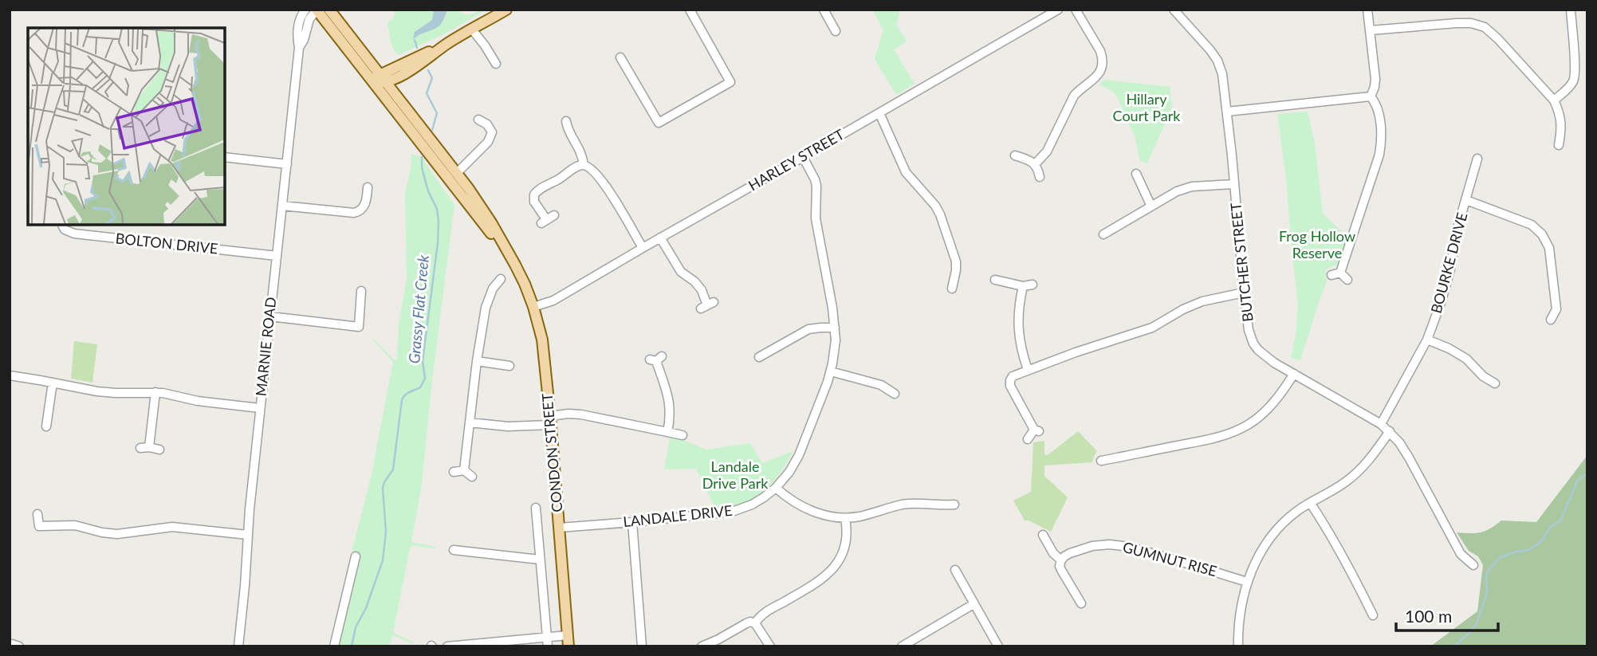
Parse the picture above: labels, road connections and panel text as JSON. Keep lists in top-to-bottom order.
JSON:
{
  "streets": {
    "main road": ["CONDON STREET"],
    "street": [
      "HARLEY STREET",
      "BOLTON DRIVE",
      "BUTCHER STREET",
      "BOURKE DRIVE",
      "MARNIE ROAD",
      "LANDALE DRIVE",
      "GUMNUT RISE"
    ]
  },
  "crossings": [
    ["HARLEY STREET", "CONDON STREET"],
    ["HARLEY STREET", "LANDALE DRIVE"],
    ["BOLTON DRIVE", "MARNIE ROAD"],
    ["BUTCHER STREET", "BOURKE DRIVE"],
    ["MARNIE ROAD", "CONDON STREET"],
    ["CONDON STREET", "LANDALE DRIVE"]
  ],
  "water": ["Grassy Flat Creek"],
  "parks": ["Hillary Court Park", "Frog Hollow Reserve", "Landale Drive Park"],
  "scale_bar": "100 m"
}
